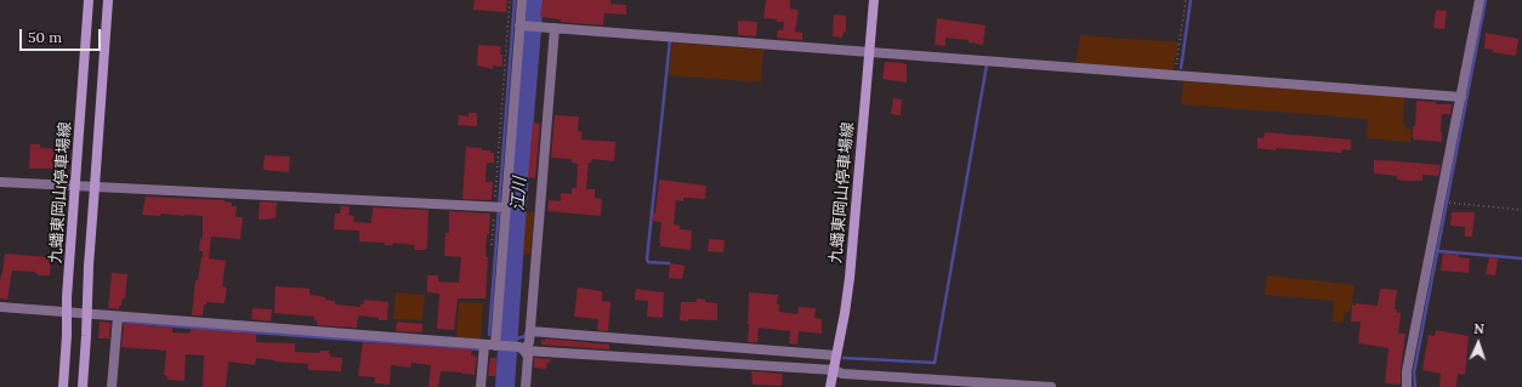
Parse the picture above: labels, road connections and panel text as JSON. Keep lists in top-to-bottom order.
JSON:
{
  "streets": {
    "main road": ["九蟠東岡山停車場線"]
  },
  "water": ["江川"],
  "scale_bar": "50 m",
  "north": "top"
}
